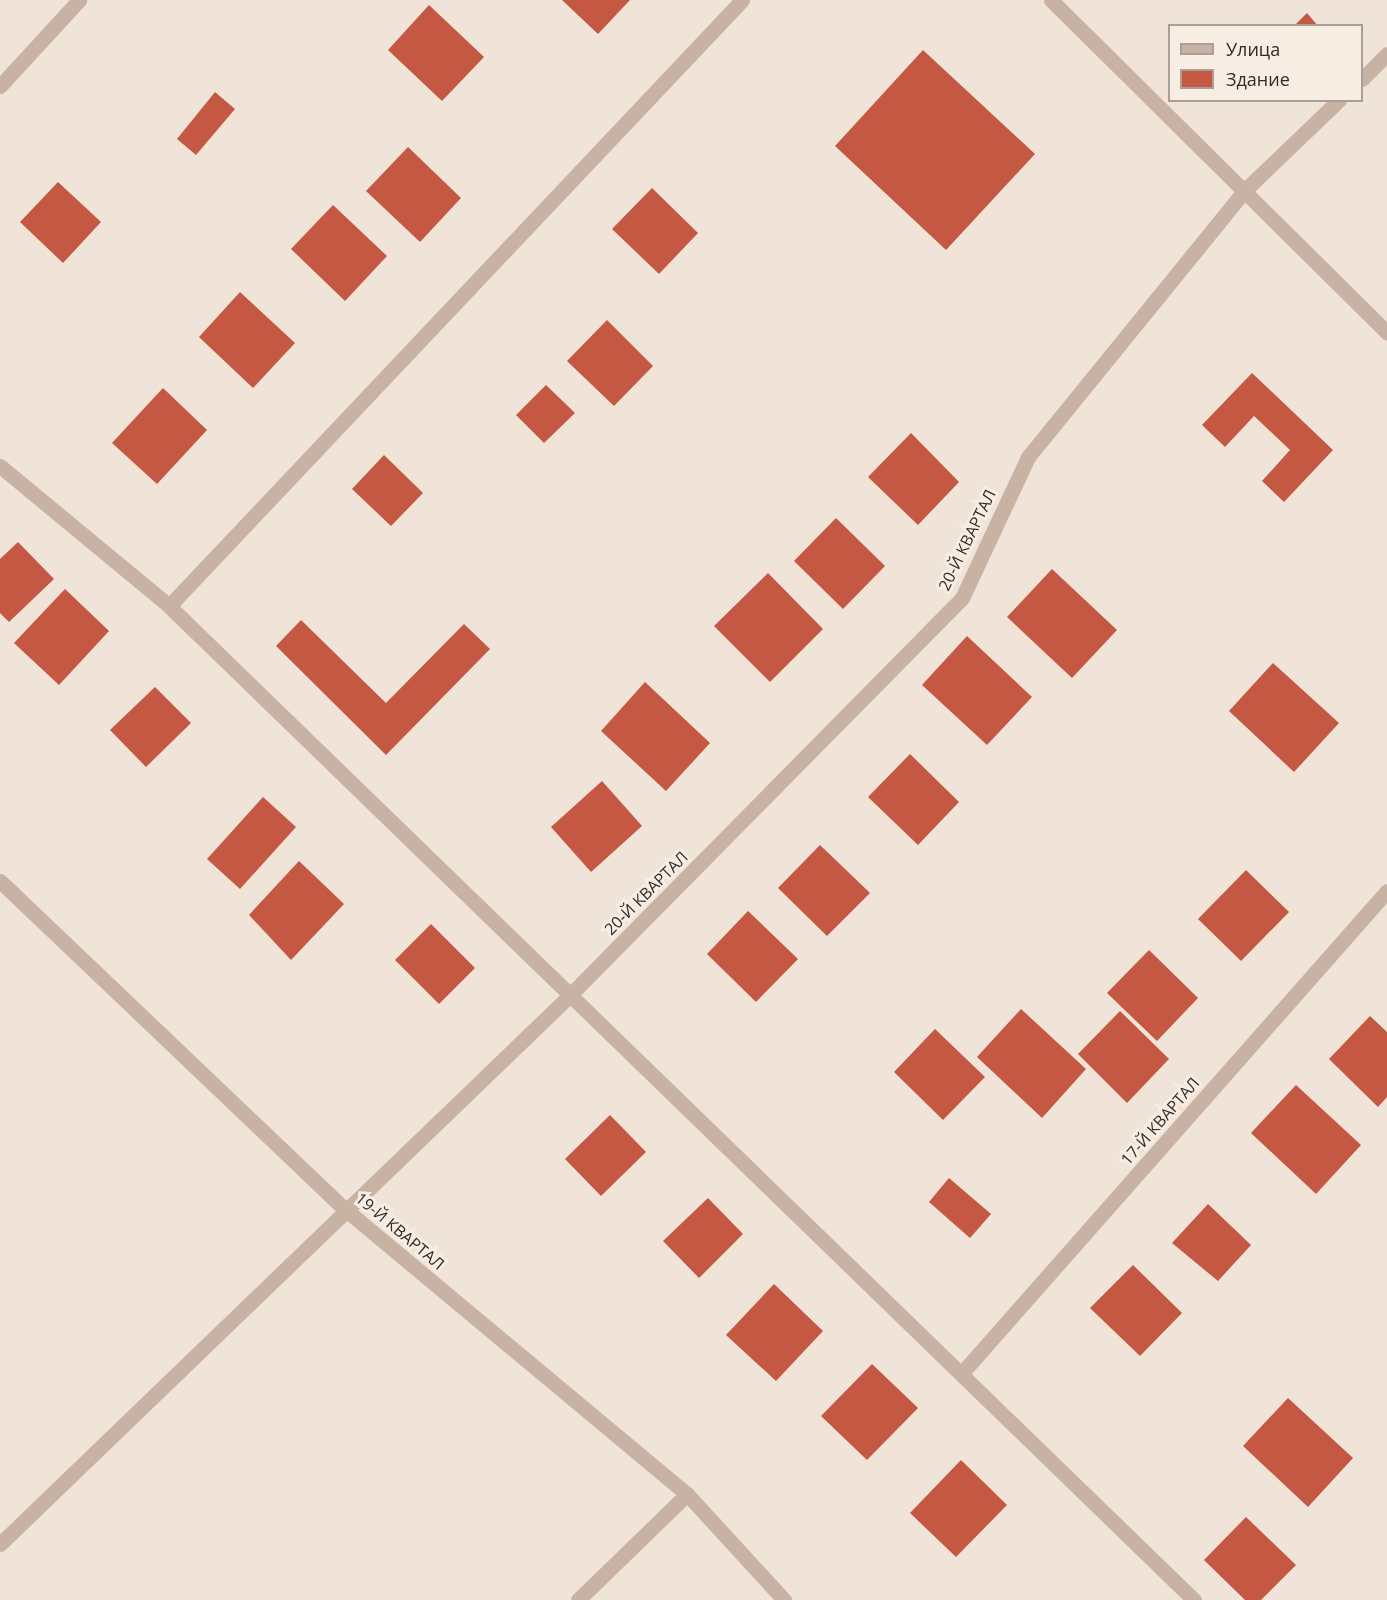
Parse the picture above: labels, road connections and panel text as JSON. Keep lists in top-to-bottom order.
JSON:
{
  "streets": {
    "street": ["20-Й КВАРТАЛ", "17-Й КВАРТАЛ", "19-Й КВАРТАЛ"]
  },
  "crossings": [
    ["20-Й КВАРТАЛ", "19-Й КВАРТАЛ"]
  ],
  "legend": ["Улица", "Здание"]
}
